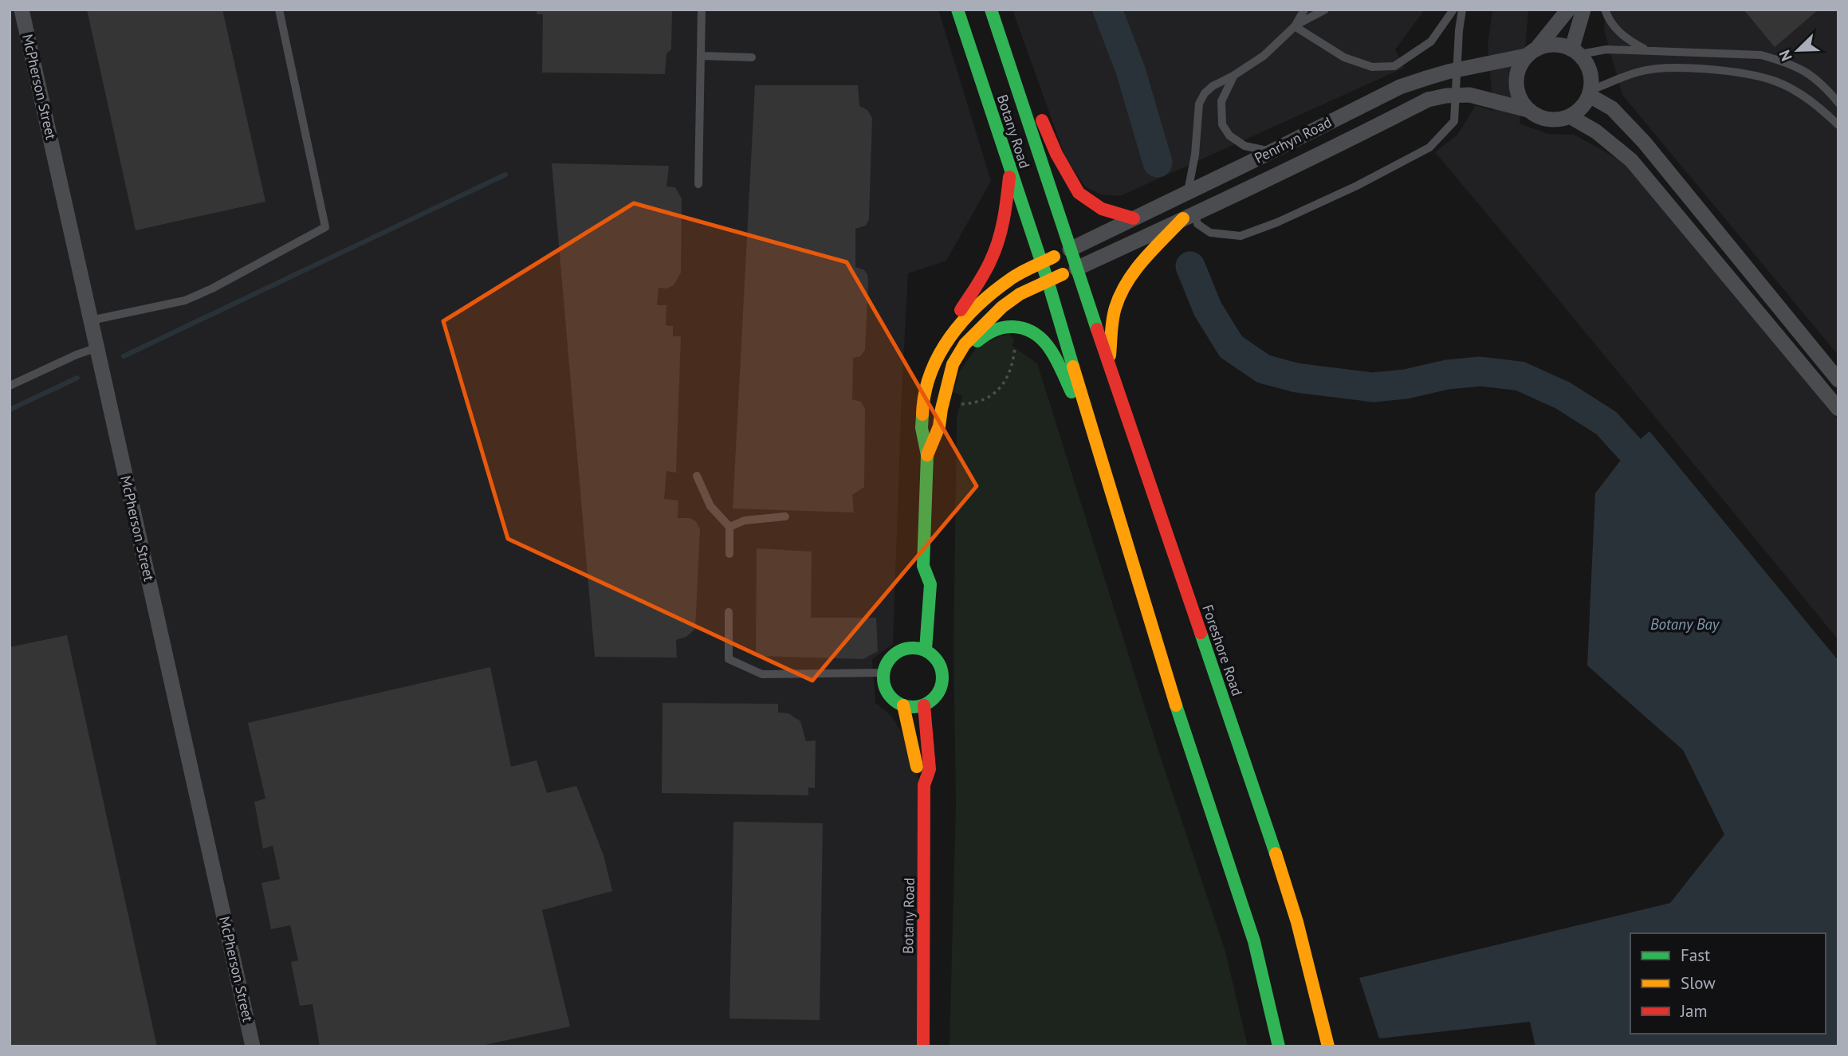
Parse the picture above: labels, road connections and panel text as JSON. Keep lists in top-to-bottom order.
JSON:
{
  "streets": {
    "main road": ["Botany Road", "Foreshore Road"],
    "street": ["McPherson Street", "Penrhyn Road"]
  },
  "crossings": [
    ["Botany Road", "Penrhyn Road"],
    ["Botany Road", "Foreshore Road"],
    ["Penrhyn Road", "Foreshore Road"]
  ],
  "water": ["Botany Bay"],
  "legend": ["Fast", "Slow", "Jam"],
  "north": "bottom left"
}
